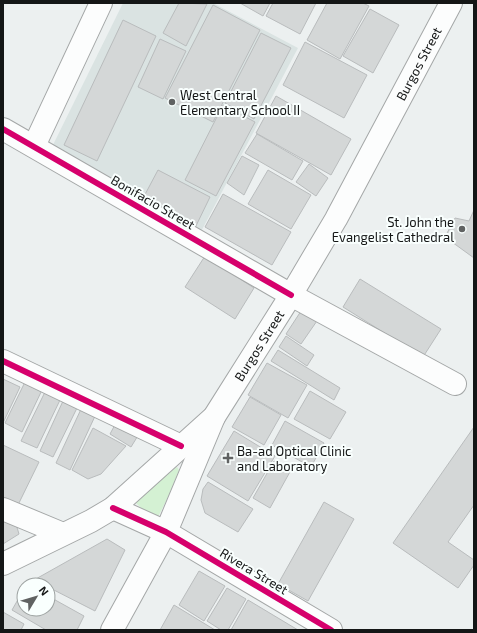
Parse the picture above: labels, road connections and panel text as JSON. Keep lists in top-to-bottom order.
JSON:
{
  "streets": {
    "street": ["Burgos Street", "Bonifacio Street", "Rivera Street"]
  },
  "crossings": [
    ["Burgos Street", "Bonifacio Street"],
    ["Burgos Street", "Rivera Street"]
  ],
  "places": {
    "other": ["West Central Elementary School II", "St. John the Evangelist Cathedral"],
    "health": ["Ba-ad Optical Clinic and Laboratory"]
  },
  "north": "top right"
}
